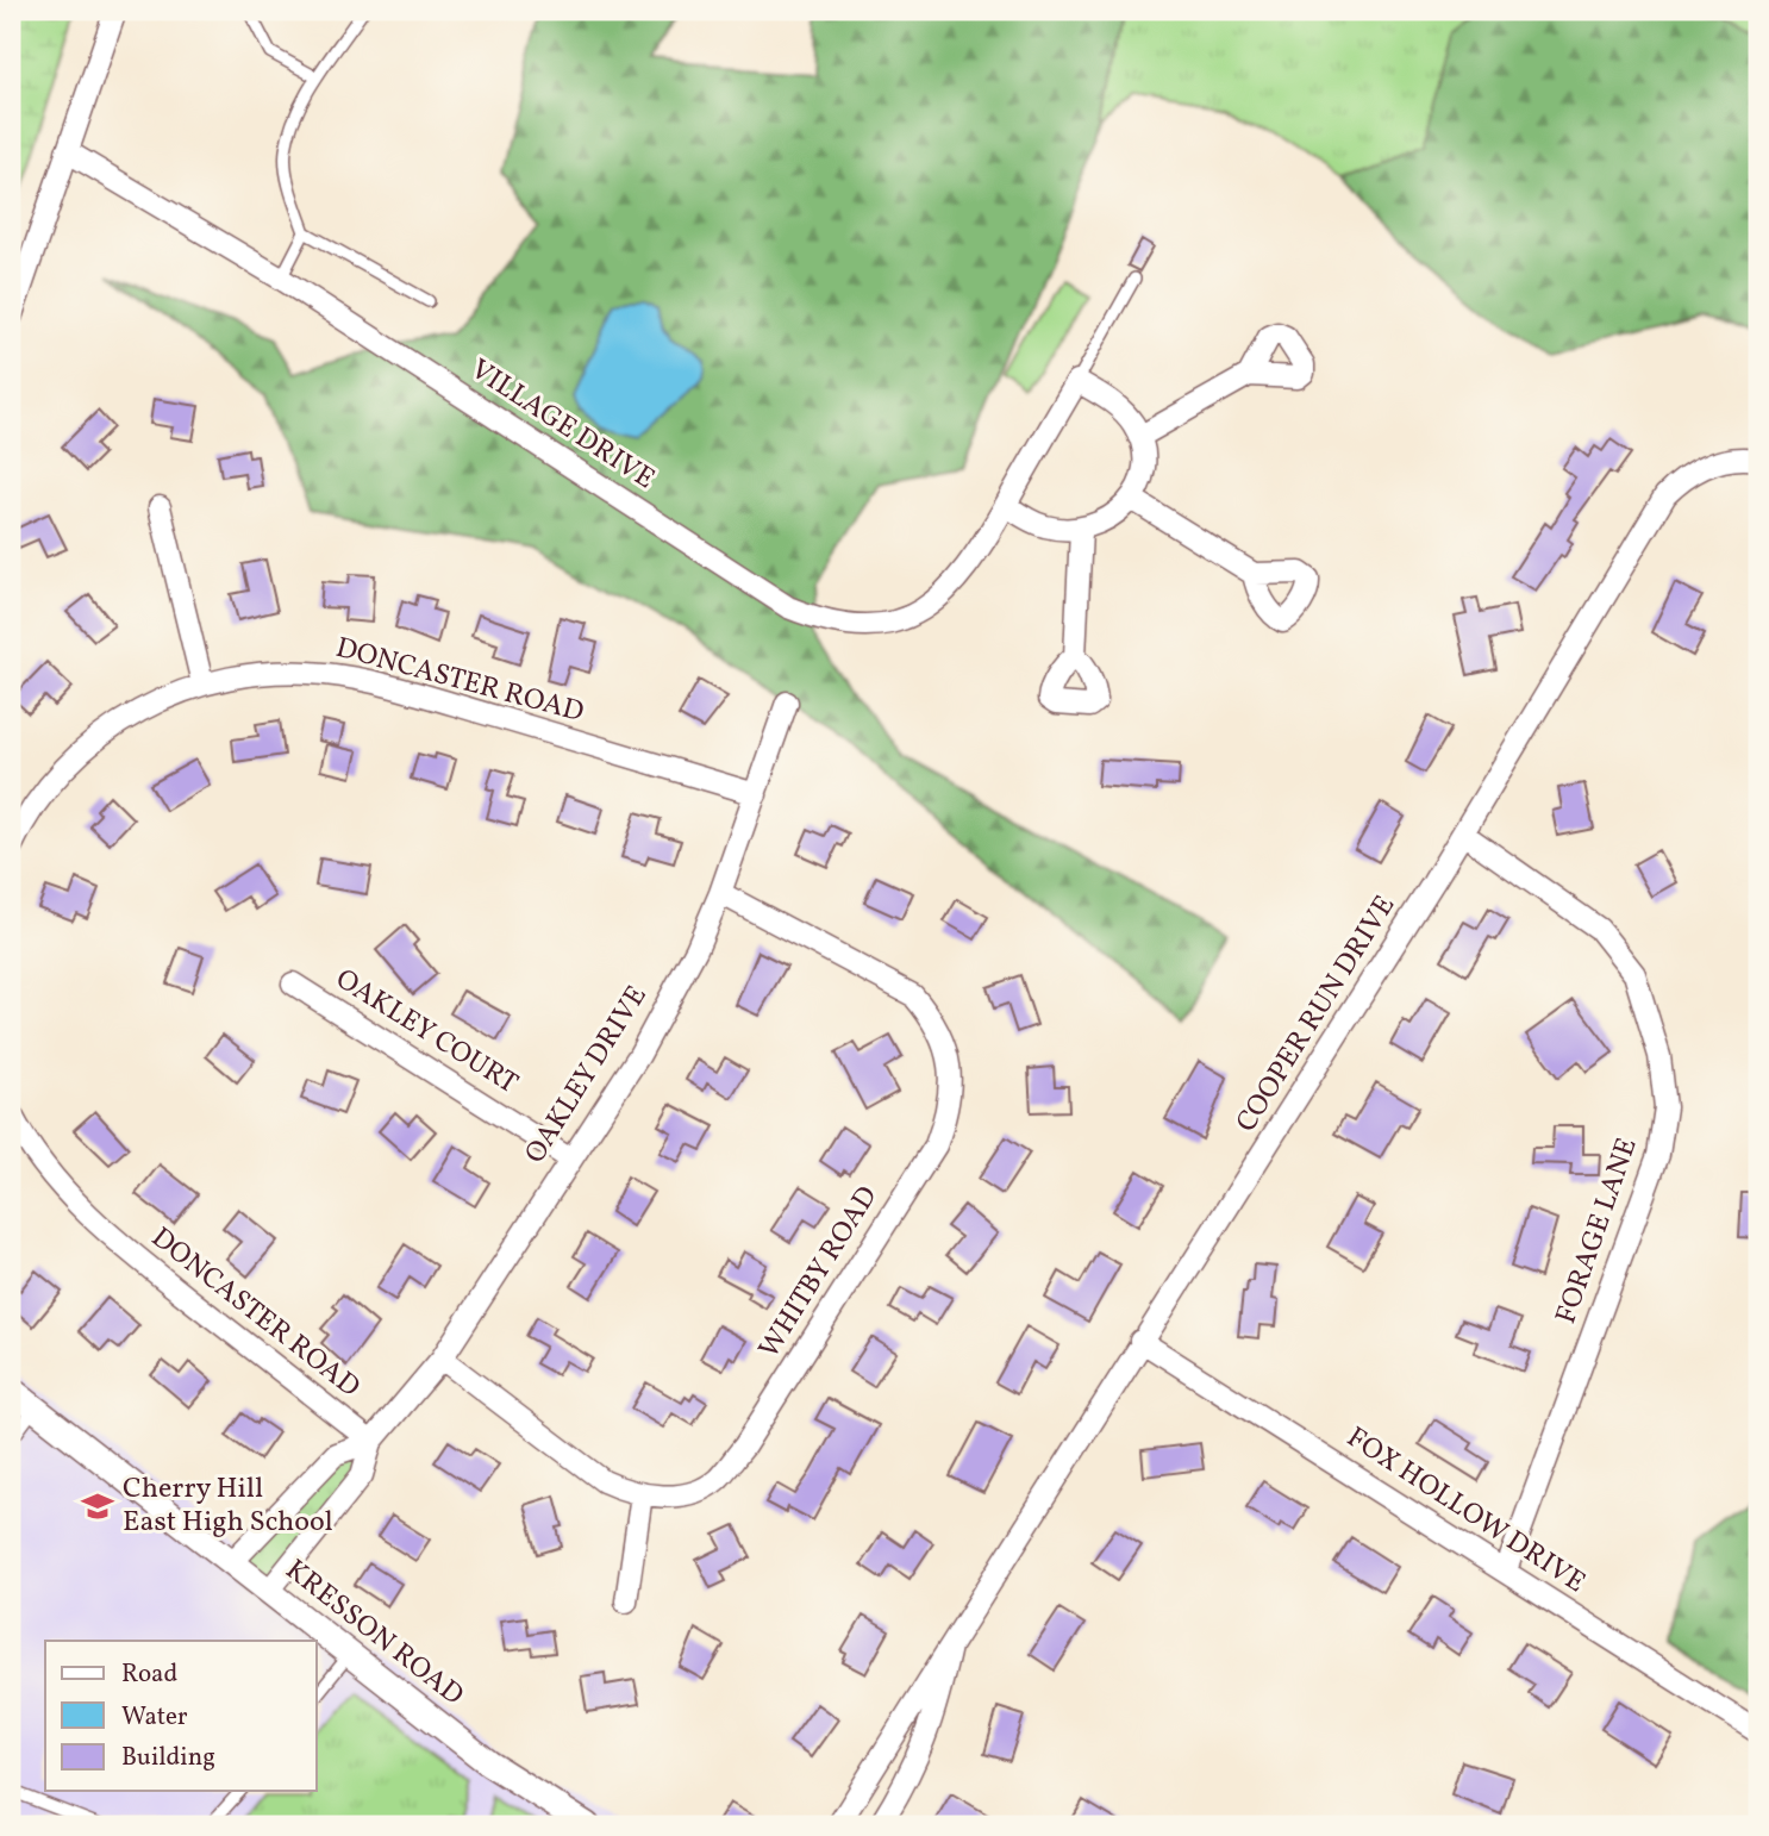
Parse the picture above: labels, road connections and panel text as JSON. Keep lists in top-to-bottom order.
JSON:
{
  "streets": {
    "street": [
      "VILLAGE DRIVE",
      "DONCASTER ROAD",
      "COOPER RUN DRIVE",
      "OAKLEY COURT",
      "OAKLEY DRIVE",
      "FORAGE LANE",
      "WHITBY ROAD",
      "FOX HOLLOW DRIVE",
      "KRESSON ROAD"
    ]
  },
  "crossings": [
    ["DONCASTER ROAD", "OAKLEY DRIVE"],
    ["COOPER RUN DRIVE", "FORAGE LANE"],
    ["COOPER RUN DRIVE", "FOX HOLLOW DRIVE"],
    ["OAKLEY COURT", "OAKLEY DRIVE"],
    ["OAKLEY DRIVE", "WHITBY ROAD"],
    ["FORAGE LANE", "FOX HOLLOW DRIVE"]
  ],
  "places": {
    "school or university": ["Cherry Hill East High School"]
  },
  "legend": ["Road", "Water", "Building"]
}
